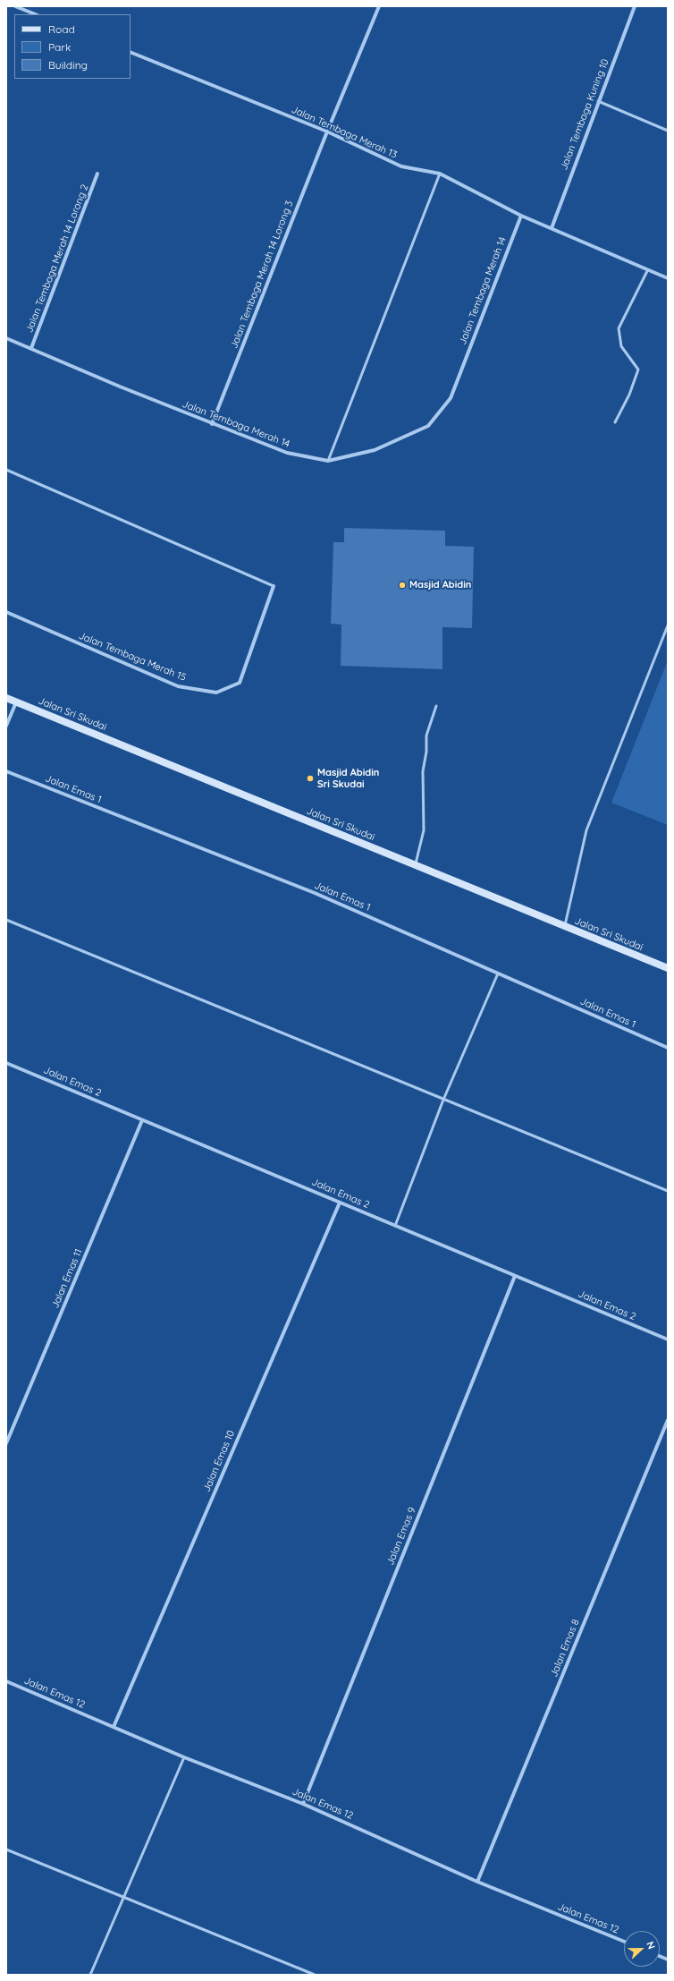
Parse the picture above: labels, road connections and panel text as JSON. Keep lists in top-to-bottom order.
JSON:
{
  "streets": {
    "street": [
      "Jalan Tembaga Kuning 10",
      "Jalan Tembaga Merah 13",
      "Jalan Tembaga Merah 14 Lorong 2",
      "Jalan Tembaga Merah 14 Lorong 3",
      "Jalan Tembaga Merah 14",
      "Jalan Tembaga Merah 15",
      "Jalan Sri Skudai",
      "Jalan Emas 1",
      "Jalan Emas 2",
      "Jalan Emas 11",
      "Jalan Emas 10",
      "Jalan Emas 9",
      "Jalan Emas 8",
      "Jalan Emas 12"
    ]
  },
  "crossings": [
    ["Jalan Tembaga Kuning 10", "Jalan Tembaga Merah 13"],
    ["Jalan Tembaga Merah 13", "Jalan Tembaga Merah 14 Lorong 3"],
    ["Jalan Tembaga Merah 13", "Jalan Tembaga Merah 14"],
    ["Jalan Tembaga Merah 14 Lorong 2", "Jalan Tembaga Merah 14"],
    ["Jalan Tembaga Merah 14 Lorong 3", "Jalan Tembaga Merah 14"],
    ["Jalan Emas 2", "Jalan Emas 11"],
    ["Jalan Emas 2", "Jalan Emas 10"],
    ["Jalan Emas 2", "Jalan Emas 9"],
    ["Jalan Emas 10", "Jalan Emas 12"],
    ["Jalan Emas 9", "Jalan Emas 12"],
    ["Jalan Emas 8", "Jalan Emas 12"]
  ],
  "places": ["Masjid Abidin", "Masjid Abidin Sri Skudai"],
  "legend": ["Road", "Park", "Building"],
  "north": "right"
}
